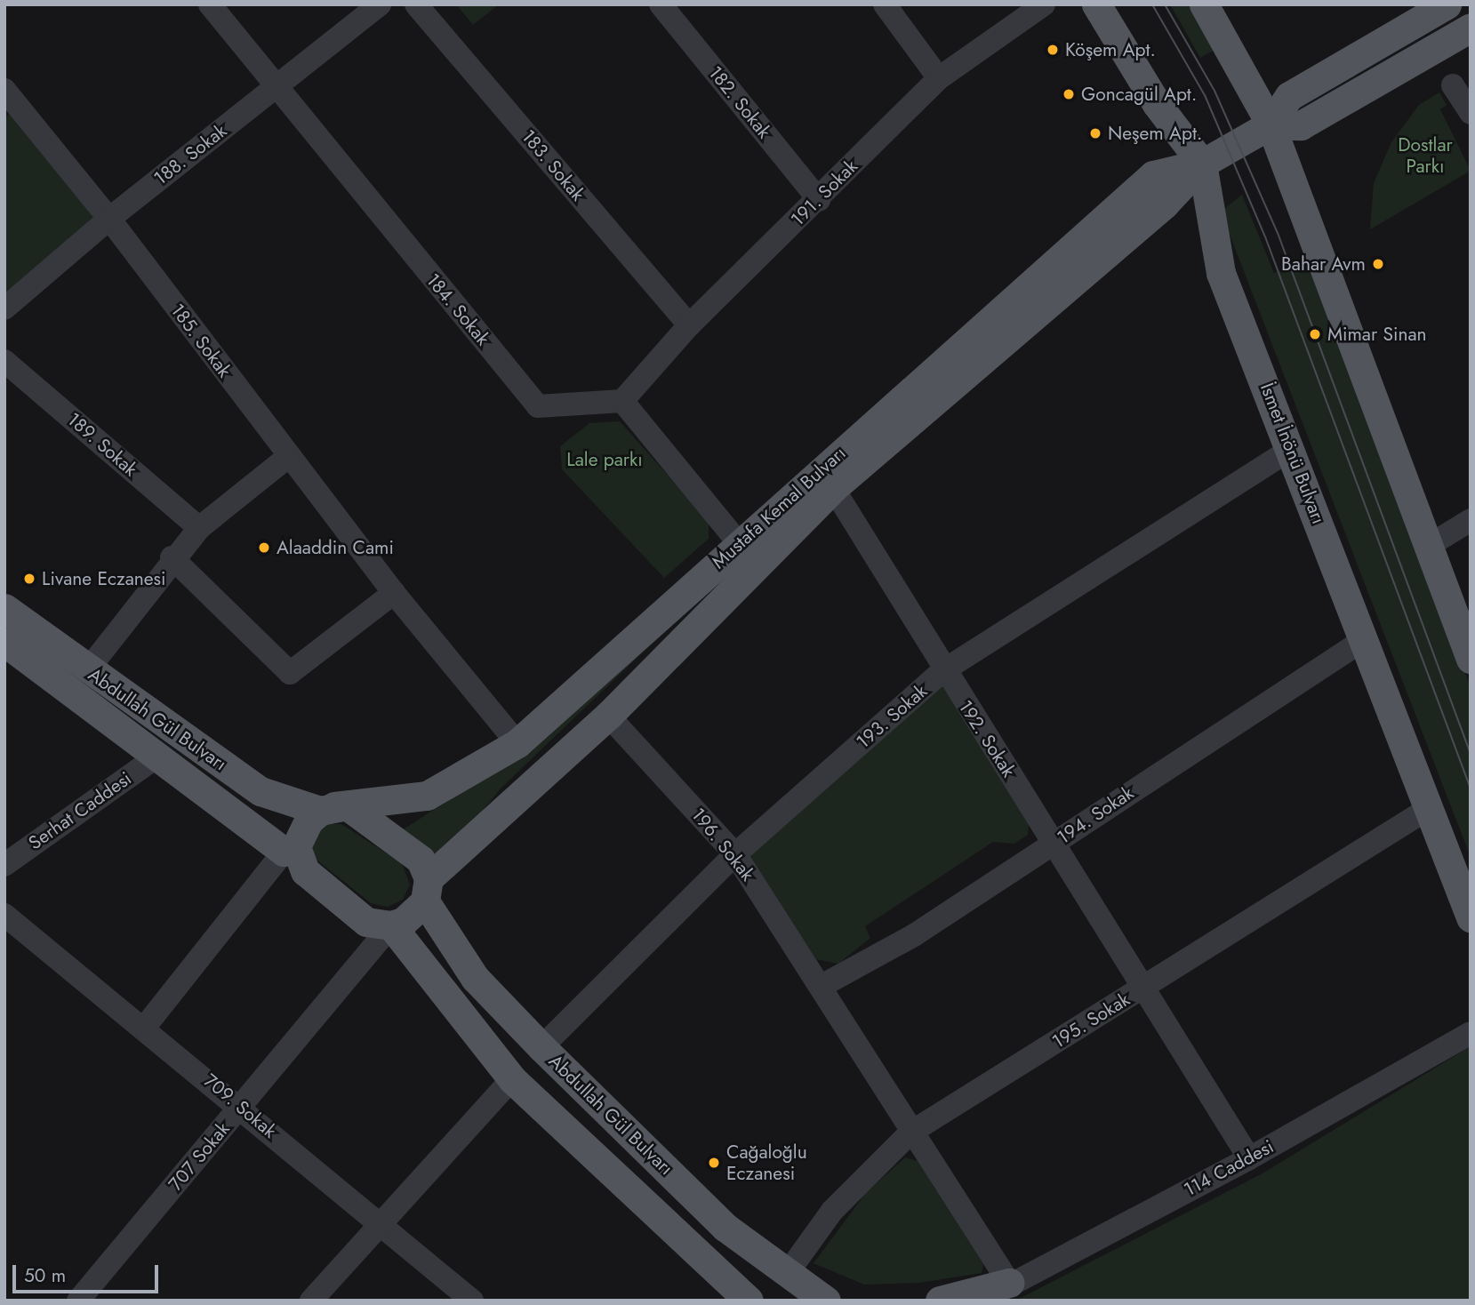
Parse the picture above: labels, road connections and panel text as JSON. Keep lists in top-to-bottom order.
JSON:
{
  "streets": {
    "main road": ["İsmet İnönü Bulvarı", "Mustafa Kemal Bulvarı", "Abdullah Gül Bulvarı"],
    "street": [
      "182. Sokak",
      "188. Sokak",
      "183. Sokak",
      "191. Sokak",
      "184. Sokak",
      "185. Sokak",
      "189. Sokak",
      "193. Sokak",
      "192. Sokak",
      "Serhat Caddesi",
      "194. Sokak",
      "196. Sokak",
      "195. Sokak",
      "709. Sokak",
      "707 Sokak",
      "114 Caddesi"
    ]
  },
  "crossings": [
    ["182. Sokak", "191. Sokak"],
    ["188. Sokak", "184. Sokak"],
    ["188. Sokak", "185. Sokak"],
    ["183. Sokak", "191. Sokak"],
    ["191. Sokak", "184. Sokak"],
    ["185. Sokak", "Mustafa Kemal Bulvarı"],
    ["İsmet İnönü Bulvarı", "Mustafa Kemal Bulvarı"],
    ["İsmet İnönü Bulvarı", "193. Sokak"],
    ["İsmet İnönü Bulvarı", "194. Sokak"],
    ["İsmet İnönü Bulvarı", "195. Sokak"],
    ["Mustafa Kemal Bulvarı", "Abdullah Gül Bulvarı"],
    ["Mustafa Kemal Bulvarı", "192. Sokak"],
    ["Mustafa Kemal Bulvarı", "196. Sokak"],
    ["Mustafa Kemal Bulvarı", "707 Sokak"],
    ["193. Sokak", "Abdullah Gül Bulvarı"],
    ["193. Sokak", "192. Sokak"],
    ["193. Sokak", "196. Sokak"],
    ["Abdullah Gül Bulvarı", "Serhat Caddesi"],
    ["Abdullah Gül Bulvarı", "195. Sokak"],
    ["Abdullah Gül Bulvarı", "707 Sokak"],
    ["192. Sokak", "194. Sokak"],
    ["192. Sokak", "195. Sokak"],
    ["192. Sokak", "114 Caddesi"],
    ["194. Sokak", "196. Sokak"],
    ["196. Sokak", "195. Sokak"],
    ["196. Sokak", "114 Caddesi"],
    ["709. Sokak", "707 Sokak"]
  ],
  "parks": ["Dostlar Parkı", "Lale parkı"],
  "places": [
    "Köşem Apt.",
    "Goncagül Apt.",
    "Neşem Apt.",
    "Bahar Avm",
    "Mimar Sinan",
    "Alaaddin Cami",
    "Livane Eczanesi",
    "Cağaloğlu Eczanesi"
  ],
  "scale_bar": "50 m"
}
